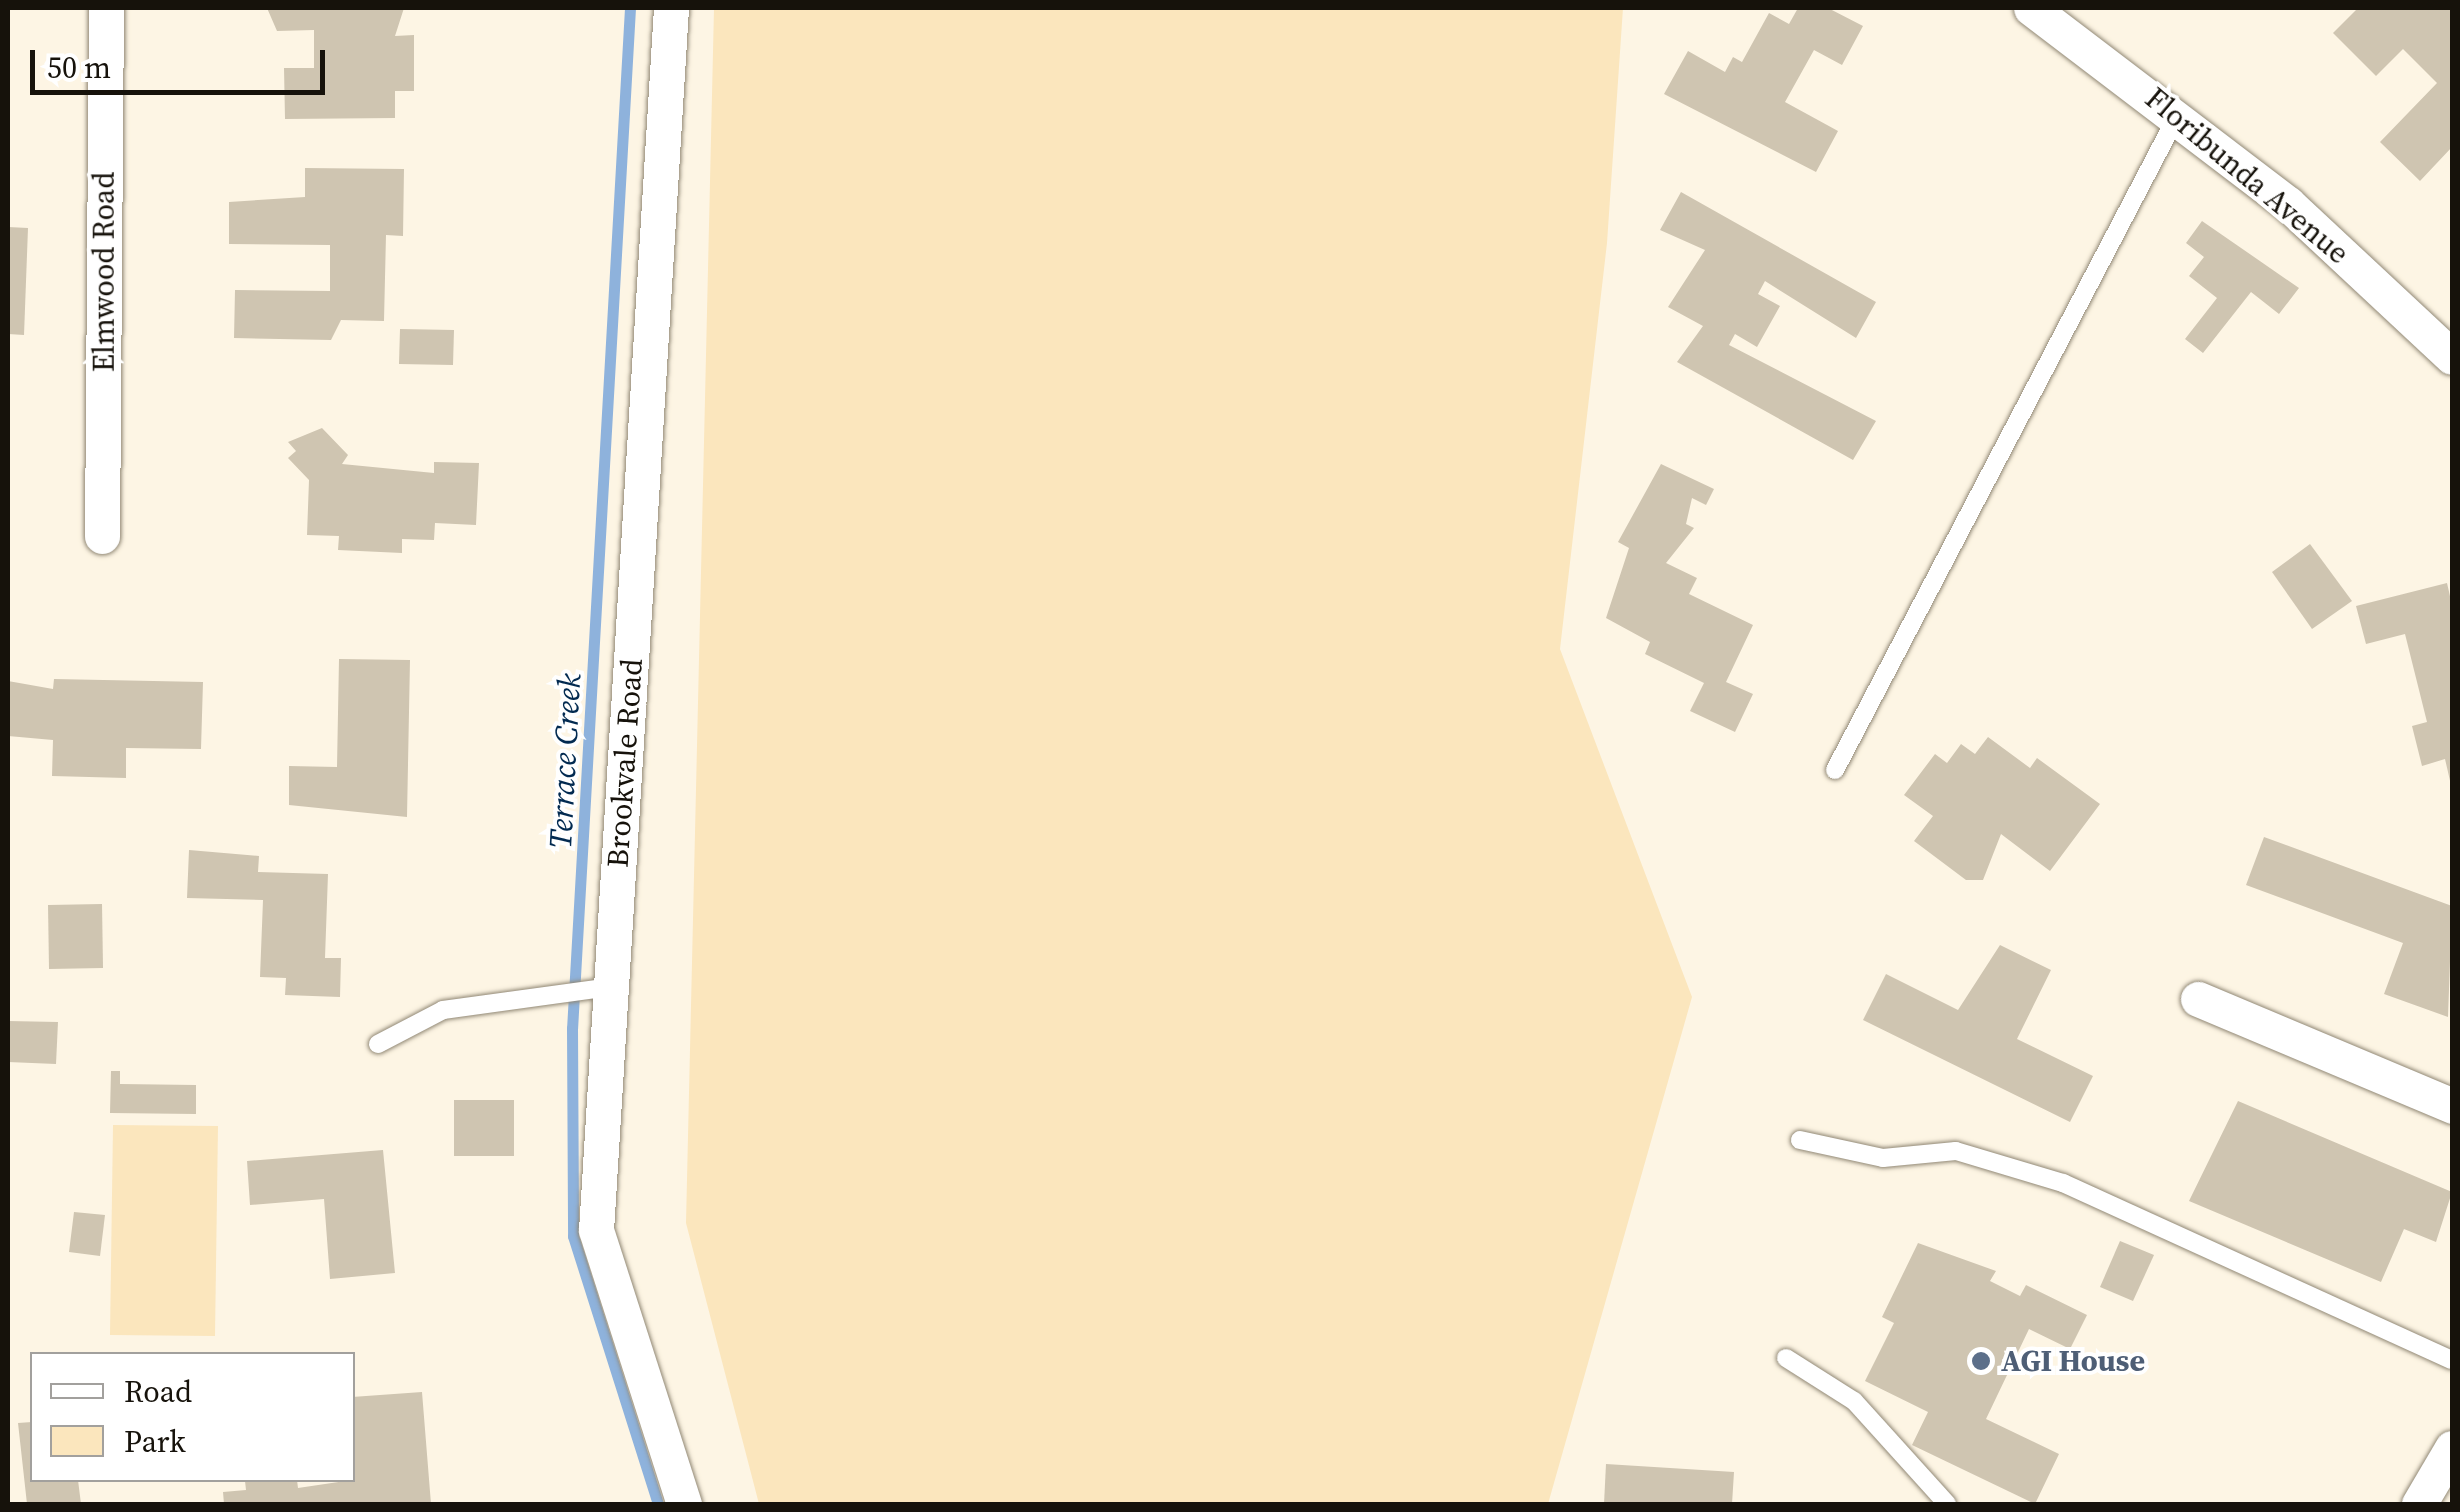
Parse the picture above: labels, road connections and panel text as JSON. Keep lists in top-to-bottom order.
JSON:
{
  "streets": {
    "street": ["Floribunda Avenue", "Elmwood Road", "Brookvale Road"]
  },
  "water": ["Terrace Creek"],
  "places": ["AGI House"],
  "legend": ["Road", "Park"],
  "scale_bar": "50 m"
}
